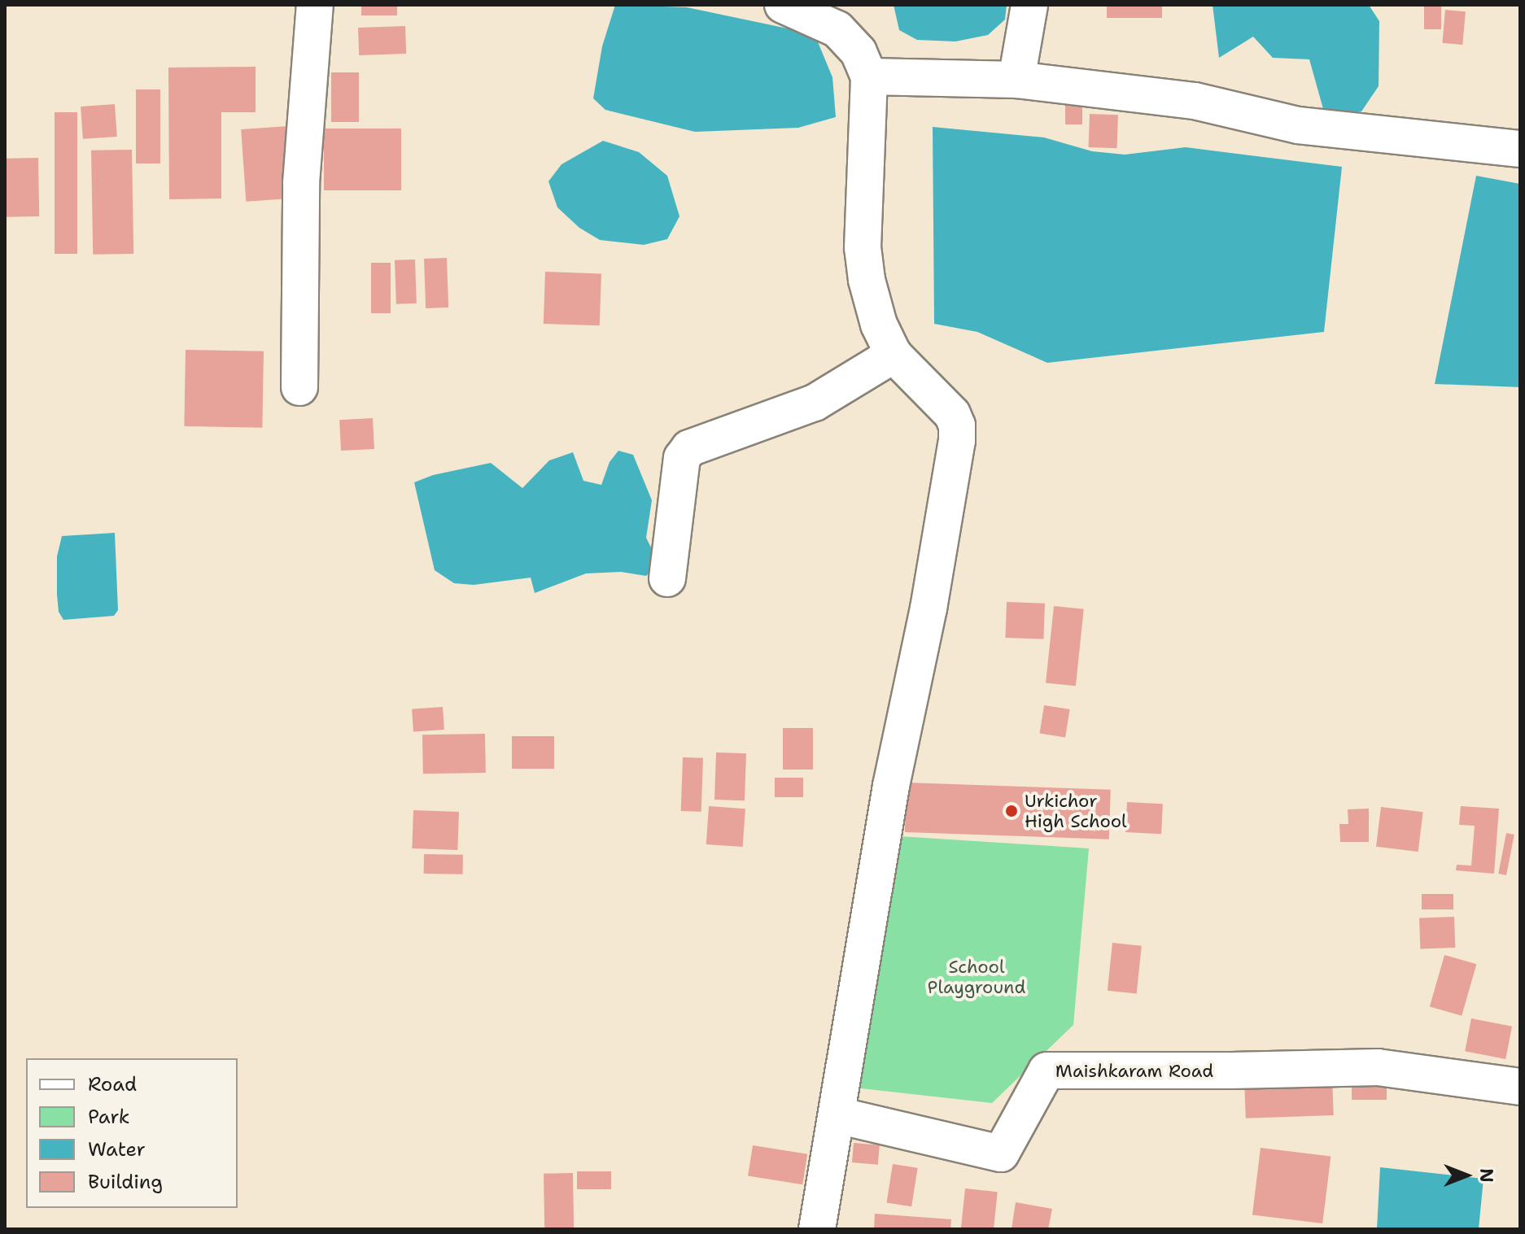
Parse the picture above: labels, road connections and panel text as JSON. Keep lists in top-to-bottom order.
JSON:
{
  "streets": {
    "street": ["Maishkaram Road"]
  },
  "parks": ["School Playground"],
  "places": ["Urkichor High School"],
  "legend": [
    "Road",
    "Park",
    "Water",
    "Building"
  ],
  "north": "right"
}
